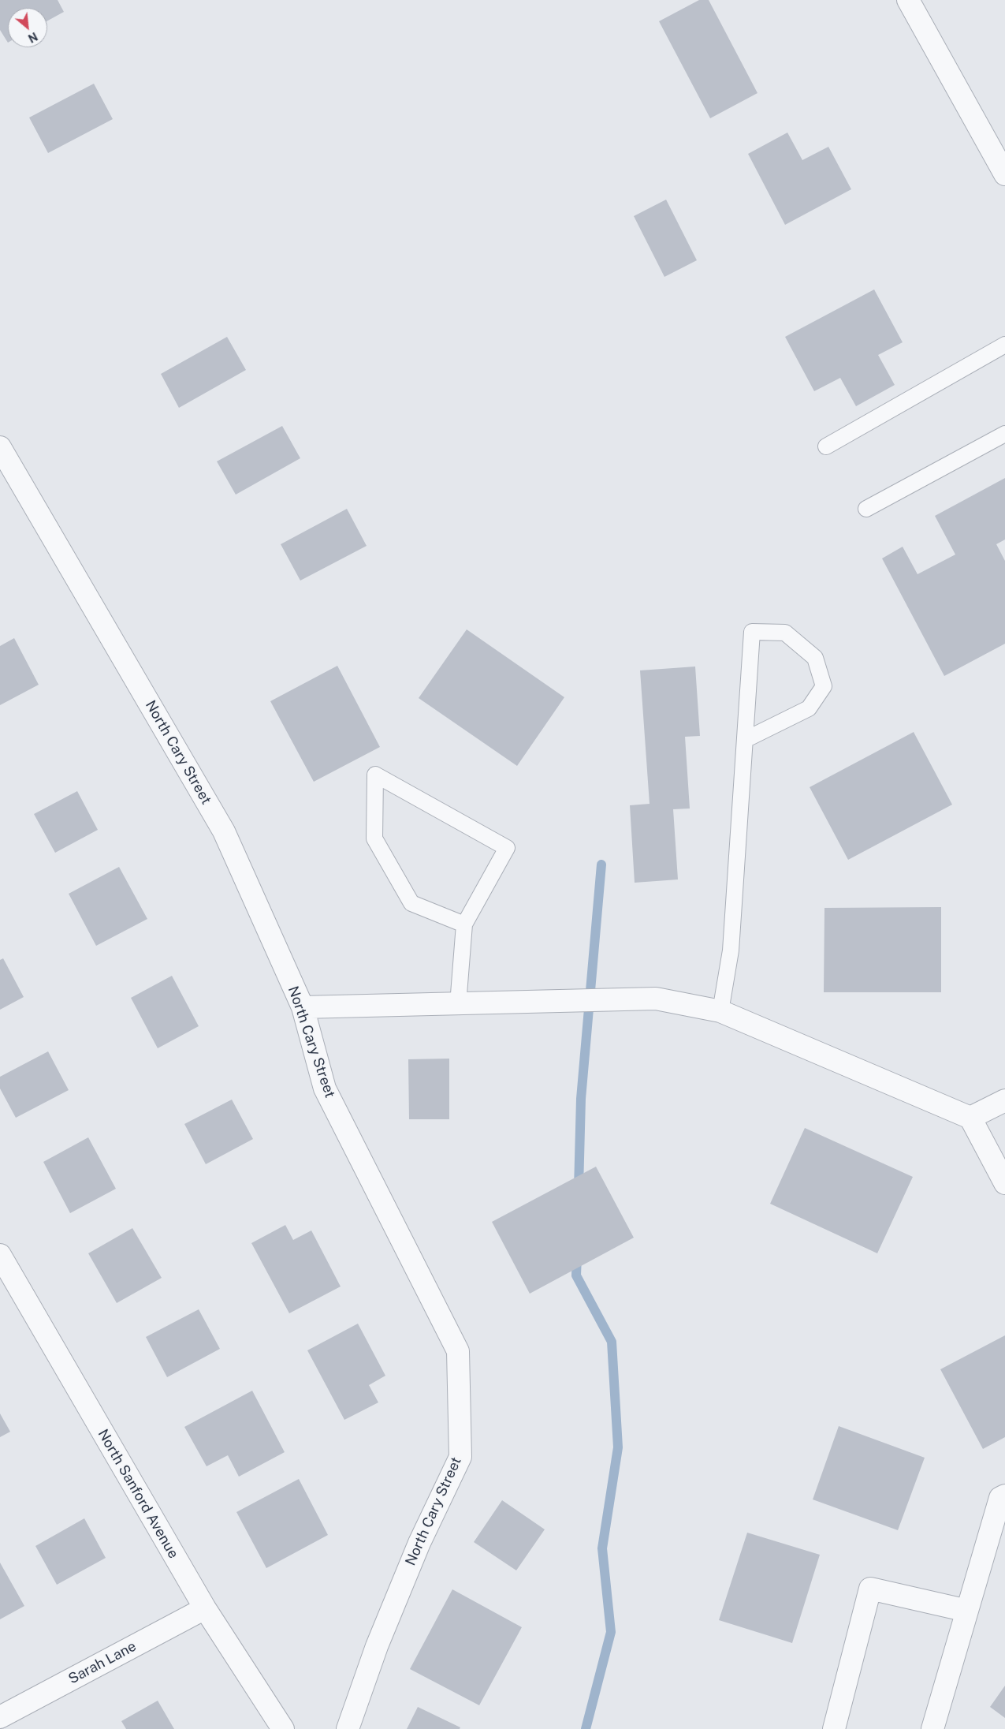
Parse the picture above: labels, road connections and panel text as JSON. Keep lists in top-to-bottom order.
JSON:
{
  "streets": {
    "street": ["North Cary Street", "North Sanford Avenue", "Sarah Lane"]
  },
  "crossings": [
    ["North Sanford Avenue", "Sarah Lane"]
  ],
  "north": "bottom right"
}
